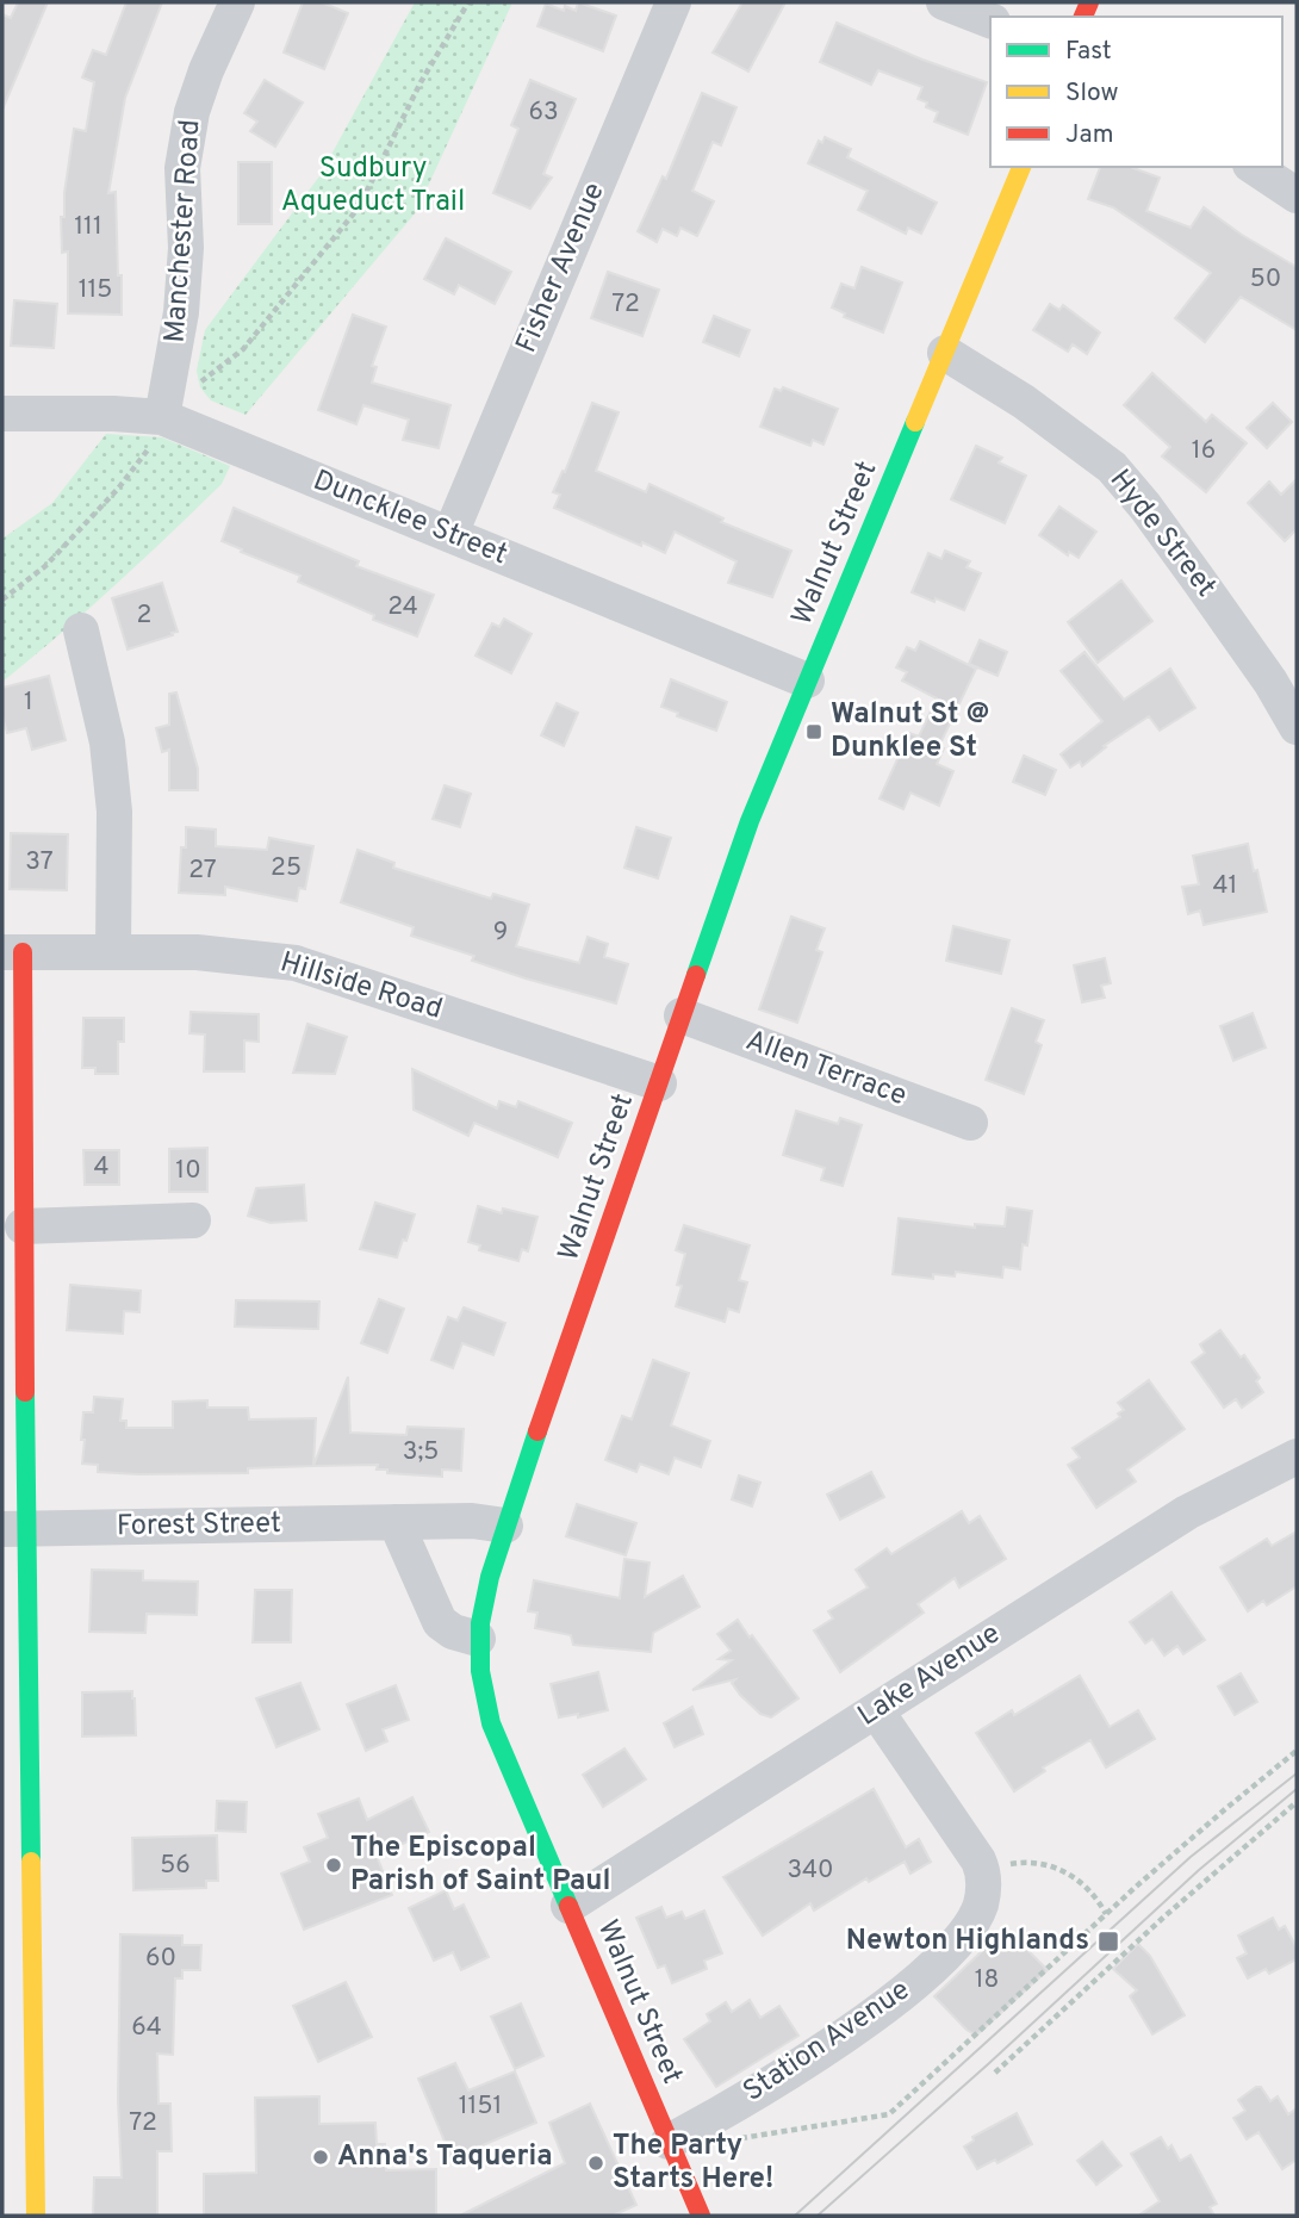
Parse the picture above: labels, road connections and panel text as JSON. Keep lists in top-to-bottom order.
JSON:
{
  "streets": {
    "main road": ["Walnut Street"],
    "street": [
      "Manchester Road",
      "Fisher Avenue",
      "Duncklee Street",
      "Hyde Street",
      "Hillside Road",
      "Allen Terrace",
      "Forest Street",
      "Lake Avenue",
      "Station Avenue"
    ]
  },
  "crossings": [
    ["Manchester Road", "Duncklee Street"],
    ["Fisher Avenue", "Duncklee Street"],
    ["Duncklee Street", "Walnut Street"],
    ["Hyde Street", "Walnut Street"],
    ["Walnut Street", "Hillside Road"],
    ["Walnut Street", "Allen Terrace"],
    ["Walnut Street", "Forest Street"],
    ["Walnut Street", "Lake Avenue"],
    ["Walnut Street", "Station Avenue"]
  ],
  "parks": ["Sudbury Aqueduct Trail"],
  "places": {
    "transit": ["Walnut St @ Dunklee St", "Newton Highlands"],
    "other": ["The Episcopal Parish of Saint Paul", "Anna's Taqueria", "The Party Starts Here!"]
  },
  "house_numbers": [
    "63",
    "111",
    "50",
    "115",
    "72",
    "16",
    "24",
    "2",
    "1",
    "37",
    "25",
    "27",
    "41",
    "9",
    "4",
    "10",
    "3;5",
    "56",
    "340",
    "60",
    "18",
    "64",
    "1151",
    "72"
  ],
  "legend": ["Fast", "Slow", "Jam"]
}
